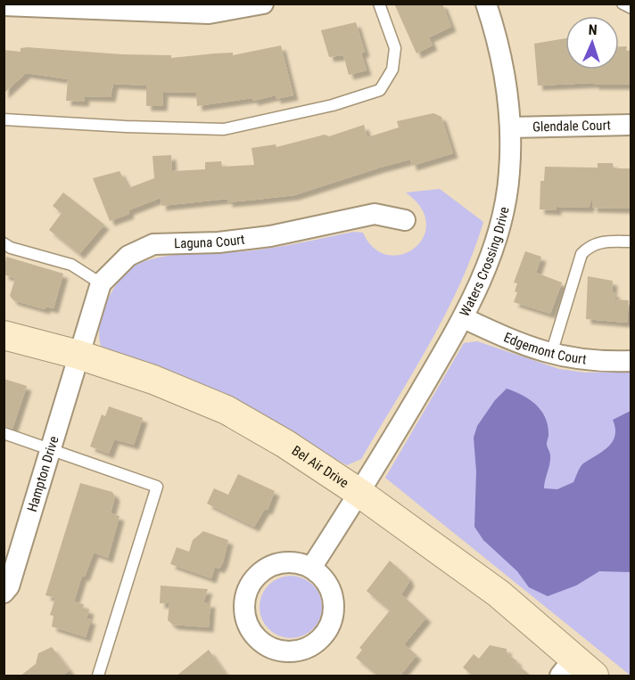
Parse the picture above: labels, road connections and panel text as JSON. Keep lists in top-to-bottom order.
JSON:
{
  "streets": {
    "street": [
      "Glendale Court",
      "Laguna Court",
      "Waters Crossing Drive",
      "Edgemont Court",
      "Bel Air Drive",
      "Hampton Drive"
    ]
  },
  "crossings": [
    ["Glendale Court", "Waters Crossing Drive"],
    ["Laguna Court", "Bel Air Drive"],
    ["Laguna Court", "Hampton Drive"],
    ["Waters Crossing Drive", "Edgemont Court"],
    ["Waters Crossing Drive", "Bel Air Drive"],
    ["Bel Air Drive", "Hampton Drive"]
  ],
  "north": "top"
}
